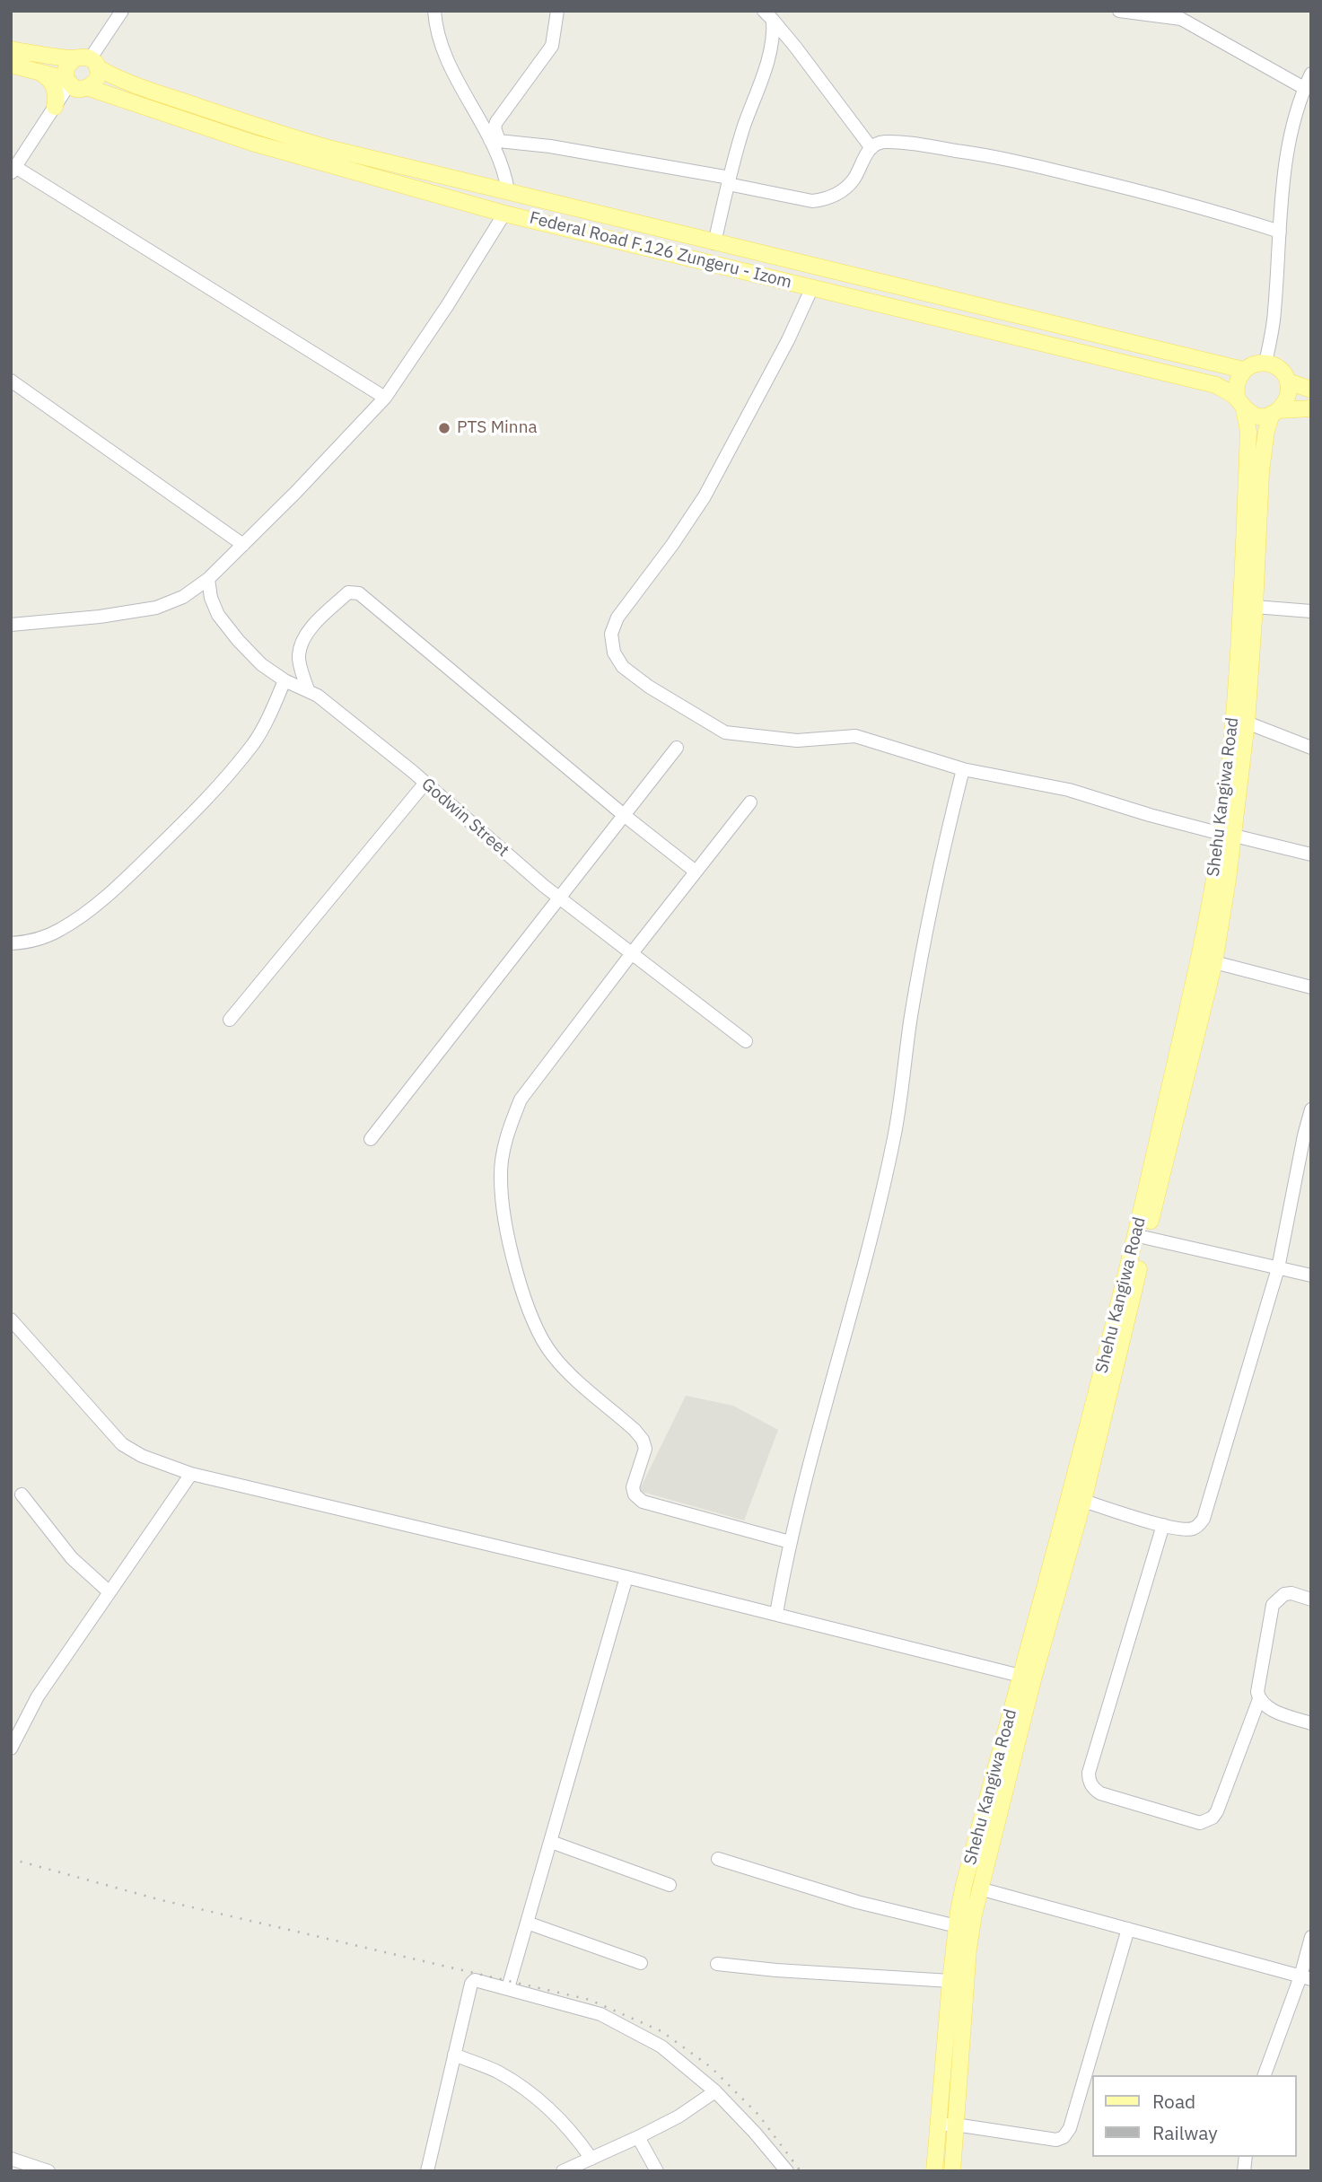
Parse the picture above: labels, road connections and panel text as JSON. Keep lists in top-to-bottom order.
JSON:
{
  "streets": {
    "main road": ["Federal Road F.126 Zungeru - Izom", "Shehu Kangiwa Road"],
    "street": ["Godwin Street"]
  },
  "crossings": [
    ["Federal Road F.126 Zungeru - Izom", "Shehu Kangiwa Road"]
  ],
  "places": ["PTS Minna"],
  "legend": ["Road", "Railway"]
}
